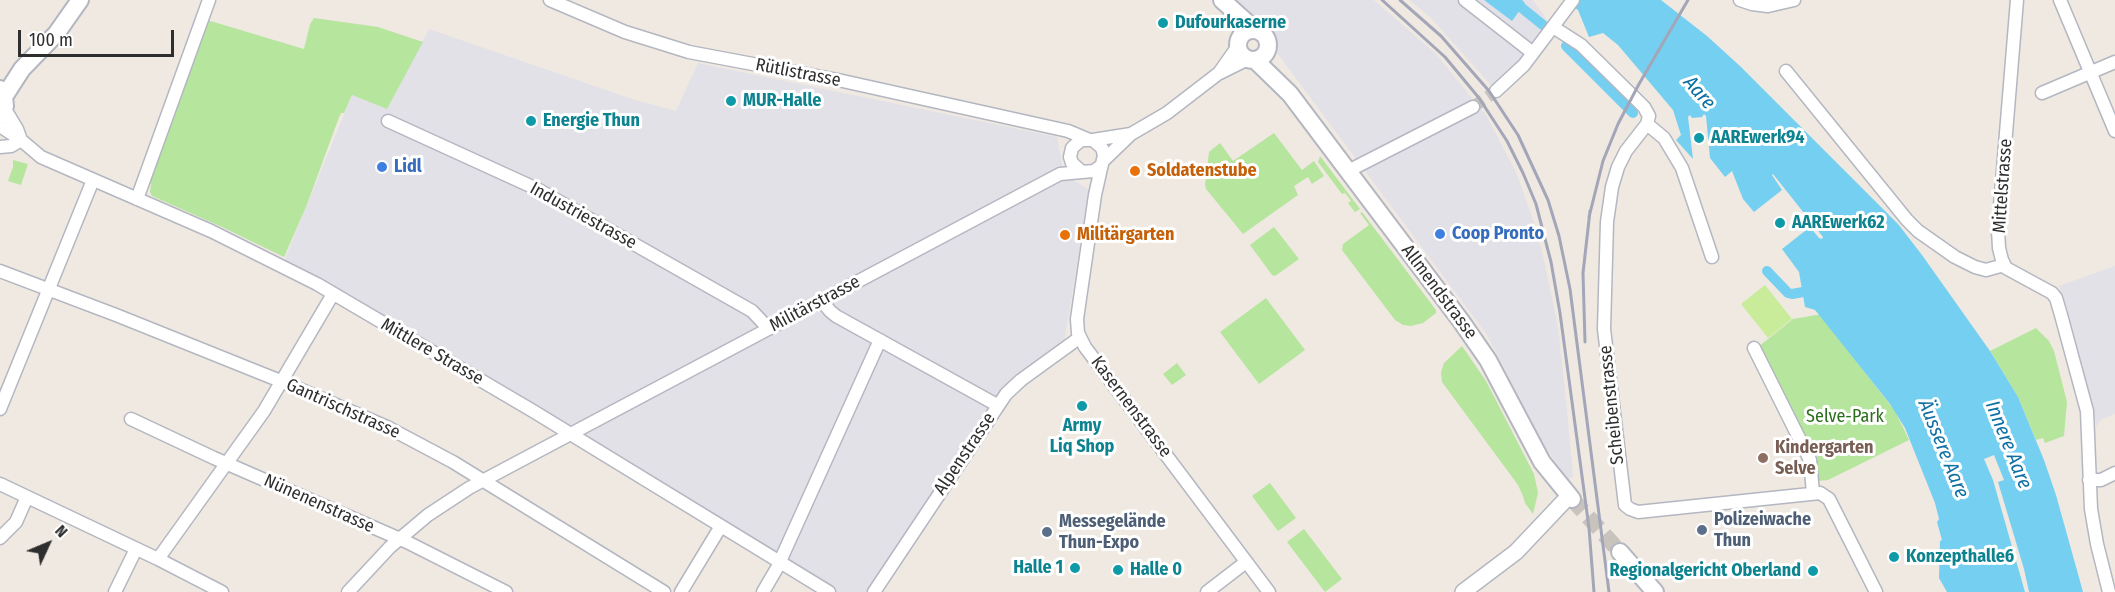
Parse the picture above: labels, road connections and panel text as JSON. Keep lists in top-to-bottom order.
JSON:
{
  "streets": {
    "main road": ["Allmendstrasse"],
    "street": [
      "Rütlistrasse",
      "Mittelstrasse",
      "Industriestrasse",
      "Militärstrasse",
      "Mittlere Strasse",
      "Scheibenstrasse",
      "Kasernenstrasse",
      "Gantrischstrasse",
      "Alpenstrasse",
      "Nünenenstrasse"
    ]
  },
  "crossings": [
    ["Rütlistrasse", "Militärstrasse"],
    ["Rütlistrasse", "Kasernenstrasse"],
    ["Industriestrasse", "Militärstrasse"],
    ["Militärstrasse", "Mittlere Strasse"],
    ["Militärstrasse", "Kasernenstrasse"],
    ["Militärstrasse", "Gantrischstrasse"],
    ["Militärstrasse", "Nünenenstrasse"],
    ["Kasernenstrasse", "Alpenstrasse"]
  ],
  "water": ["Aare", "Innere Aare", "Äussere Aare"],
  "parks": ["Selve-Park"],
  "places": [
    "Dufourkaserne",
    "MUR-Halle",
    "Energie Thun",
    "AAREwerk94",
    "Lidl",
    "Soldatenstube",
    "AAREwerk62",
    "Coop Pronto",
    "Militärgarten",
    "Army Liq Shop",
    "Kindergarten Selve",
    "Polizeiwache Thun",
    "Messegelände Thun-Expo",
    "Konzepthalle6",
    "Halle 1",
    "Halle 0",
    "Regionalgericht Oberland"
  ],
  "scale_bar": "100 m",
  "north": "top right"
}
